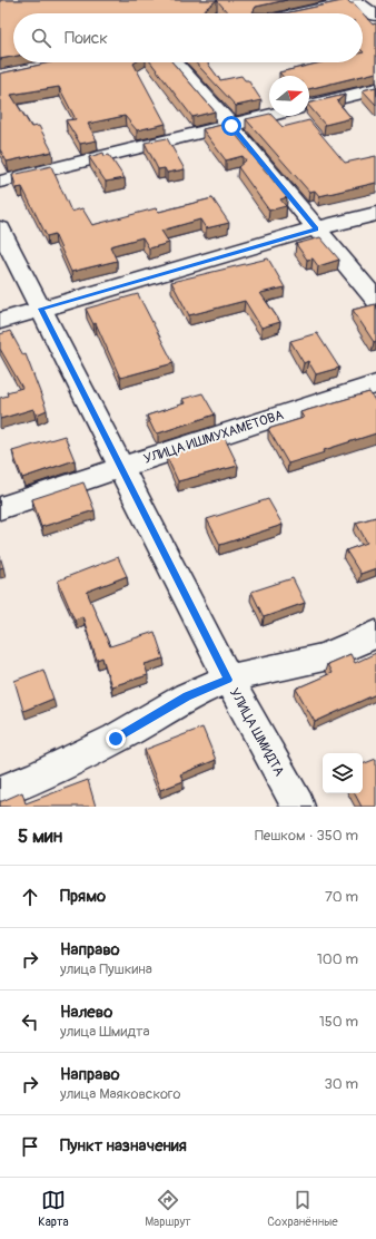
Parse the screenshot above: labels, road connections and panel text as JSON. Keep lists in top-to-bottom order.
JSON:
{
  "streets": {
    "street": ["УЛИЦА ИШМУХАМЕТОВА", "УЛИЦА ШМИДТА"]
  },
  "crossings": [
    ["УЛИЦА ИШМУХАМЕТОВА", "УЛИЦА ШМИДТА"]
  ],
  "north": "right",
  "page": {
    "search": "Поиск",
    "heading": ["5 мин", "Пешком · 350 m"],
    "list": [
      ["Прямо", "70 m"],
      ["Направо", "улица Пушкина", "100 m"],
      ["Налево", "улица Шмидта", "150 m"],
      ["Направо", "улица Маяковского", "30 m"],
      "Пункт назначения"
    ],
    "nav": ["Карта", "Маршрут", "Сохранённые"]
  }
}
